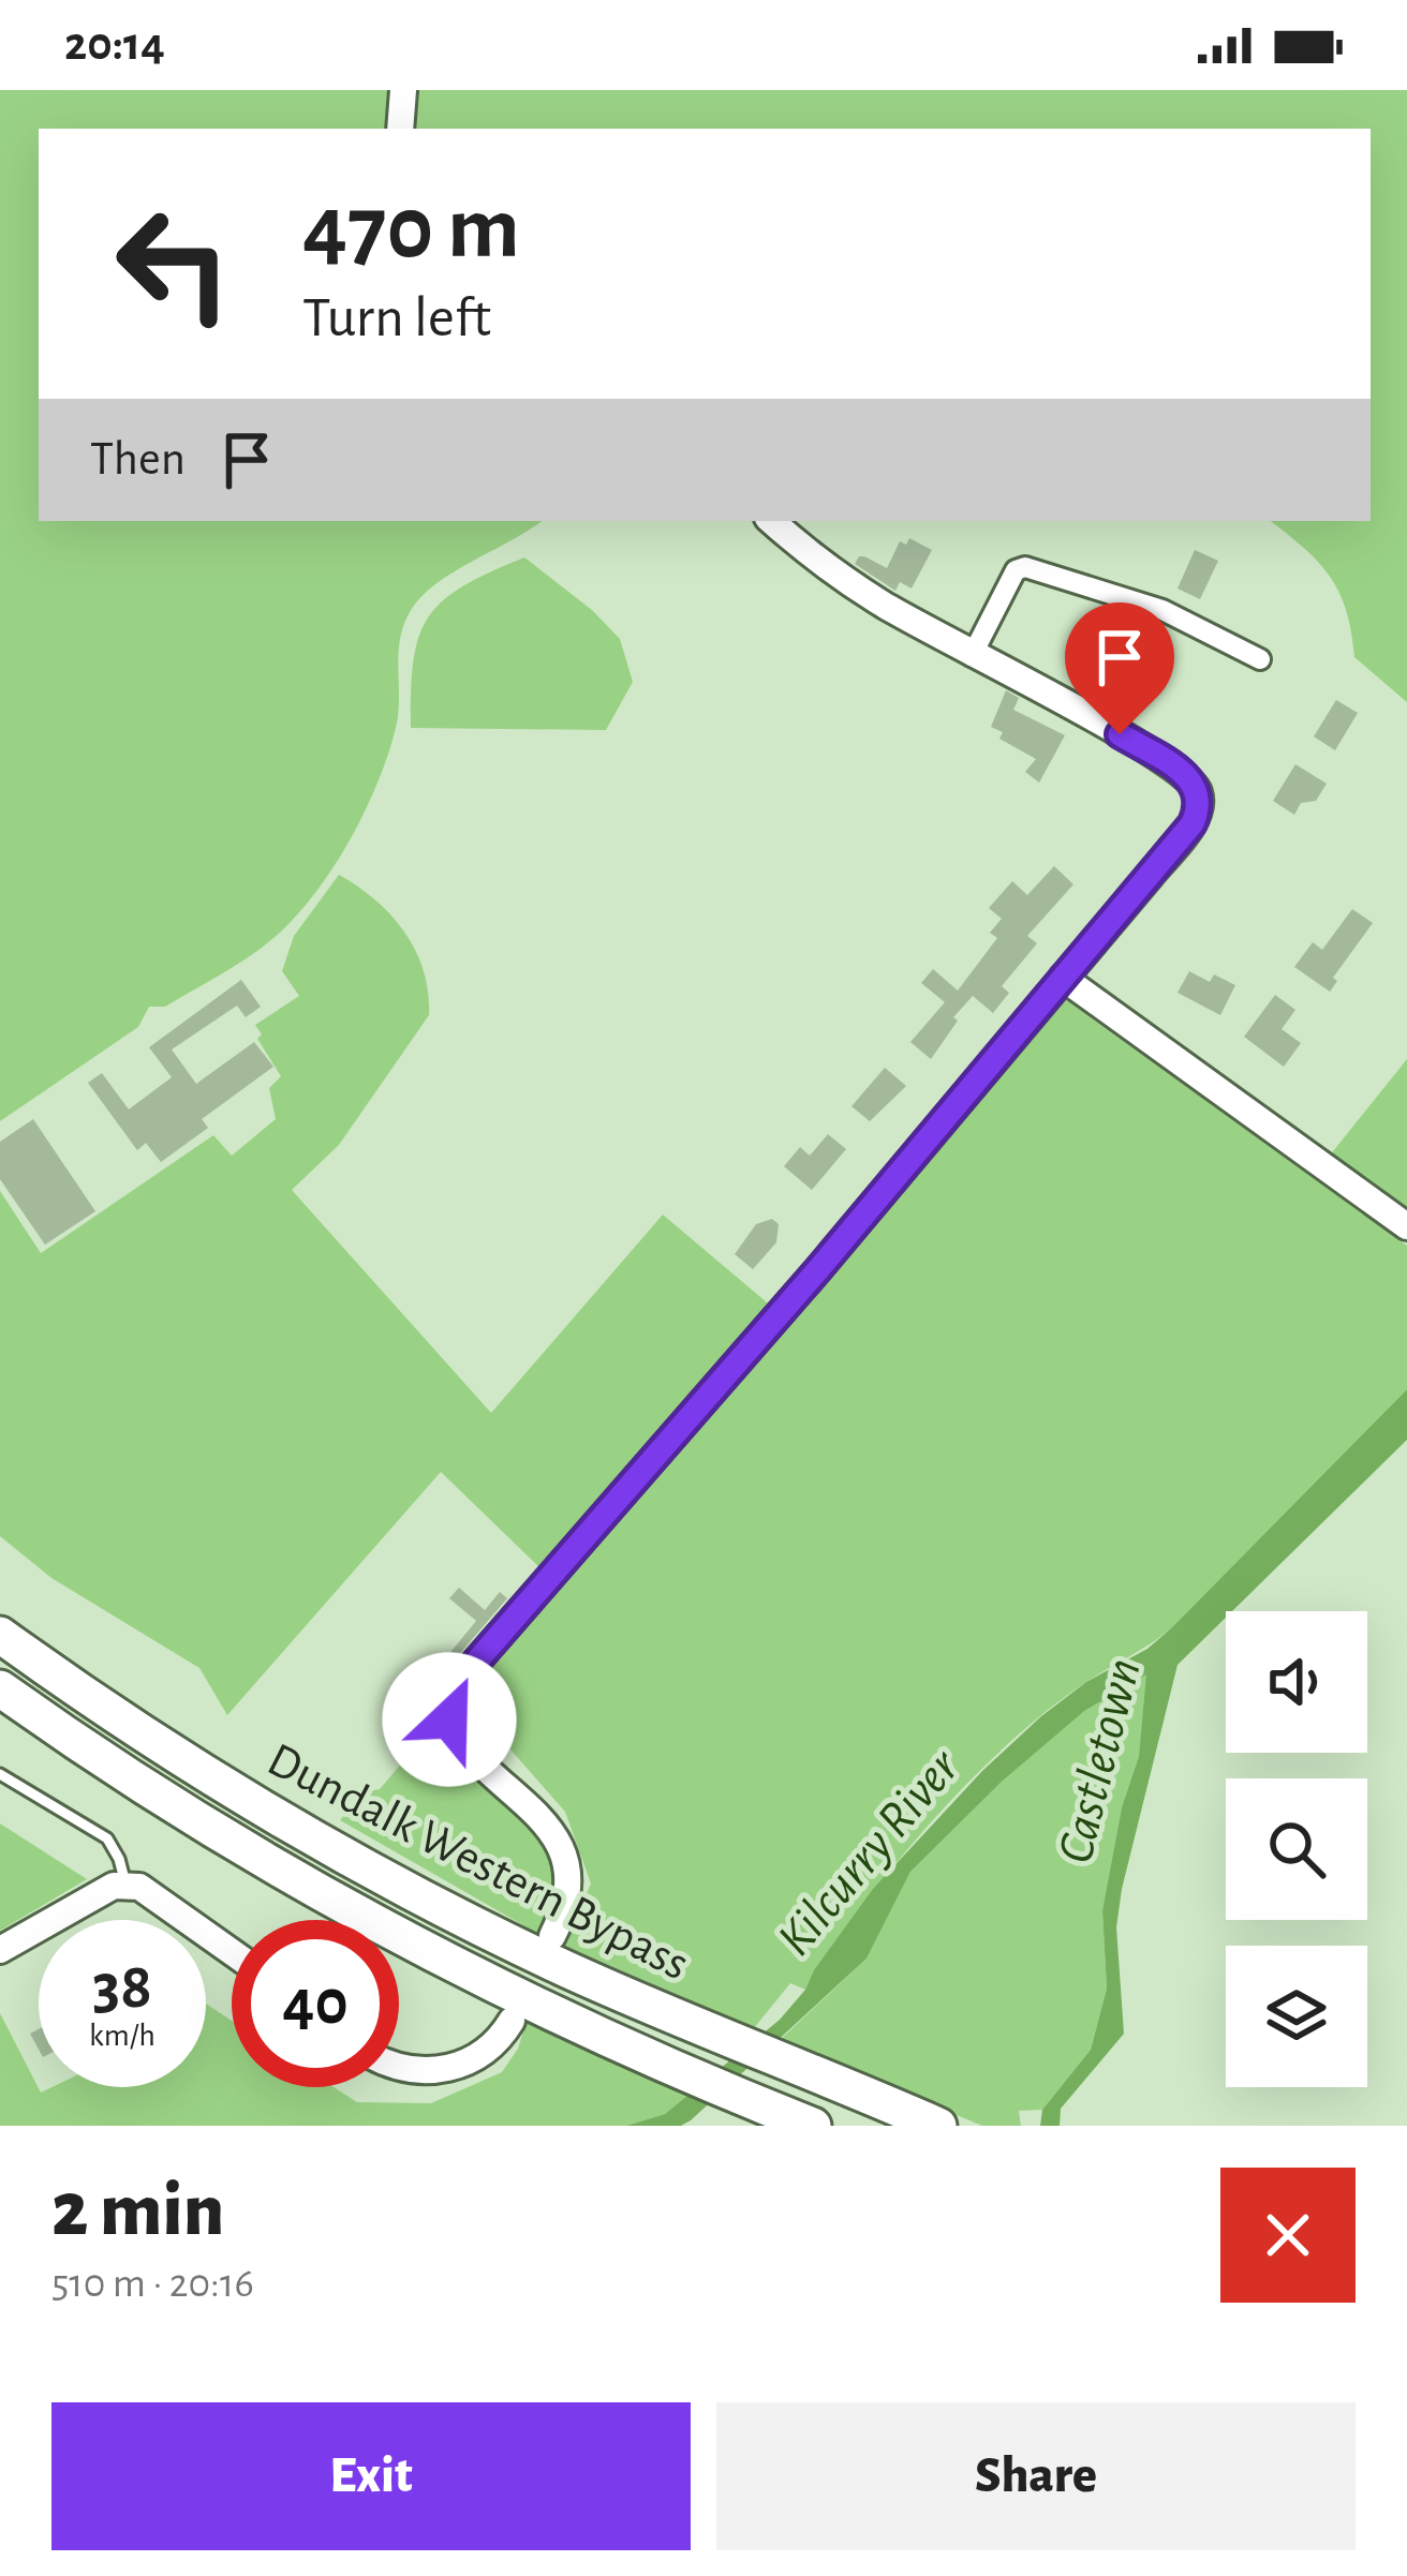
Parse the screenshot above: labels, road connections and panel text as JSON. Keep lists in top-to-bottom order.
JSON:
{
  "streets": {
    "highway": ["Dundalk Western Bypass"]
  },
  "water": ["Castletown", "Kilcurry River"],
  "page": {
    "status": "20:14",
    "turn": ["470 m", "Turn left"],
    "then": "Then",
    "speed": "38 km/h",
    "limit": "40",
    "heading": ["2 min", "510 m · 20:16"],
    "buttons": ["Exit", "Share"]
  }
}
